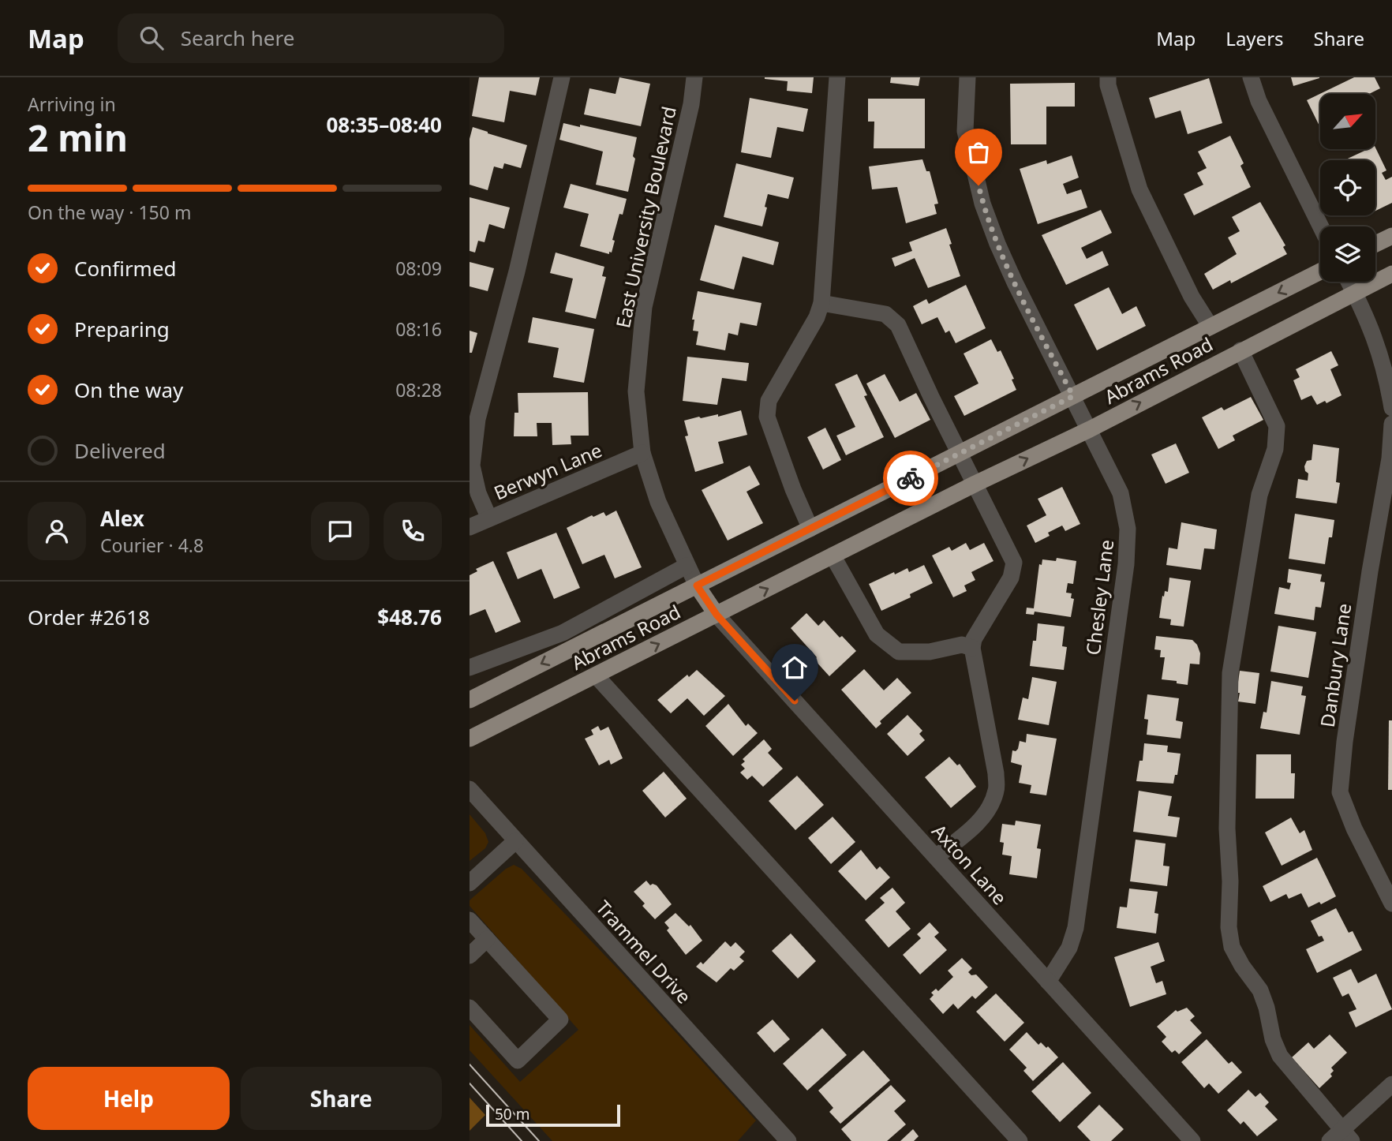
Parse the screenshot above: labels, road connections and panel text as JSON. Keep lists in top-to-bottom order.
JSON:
{
  "streets": {
    "main road": ["Abrams Road"],
    "street": [
      "East University Boulevard",
      "Berwyn Lane",
      "Chesley Lane",
      "Danbury Lane",
      "Axton Lane",
      "Trammel Drive"
    ]
  },
  "crossings": [
    ["East University Boulevard", "Abrams Road"],
    ["East University Boulevard", "Berwyn Lane"],
    ["Abrams Road", "Chesley Lane"],
    ["Abrams Road", "Axton Lane"],
    ["Chesley Lane", "Axton Lane"]
  ],
  "scale_bar": "50 m",
  "north": "top right",
  "page": {
    "header": "Map",
    "search": "Search here",
    "nav": ["Map", "Layers", "Share"],
    "heading": ["2 min", "Arriving in", "08:35–08:40"],
    "panel": [
      "Alex",
      "Courier · 4.8",
      "Order #2618",
      "$48.76"
    ],
    "bar": "On the way · 150 m",
    "list": [
      ["Confirmed", "08:09"],
      ["Preparing", "08:16"],
      ["On the way", "08:28"],
      "Delivered"
    ],
    "buttons": ["Help", "Share"],
    "scale": "50 m"
  }
}
